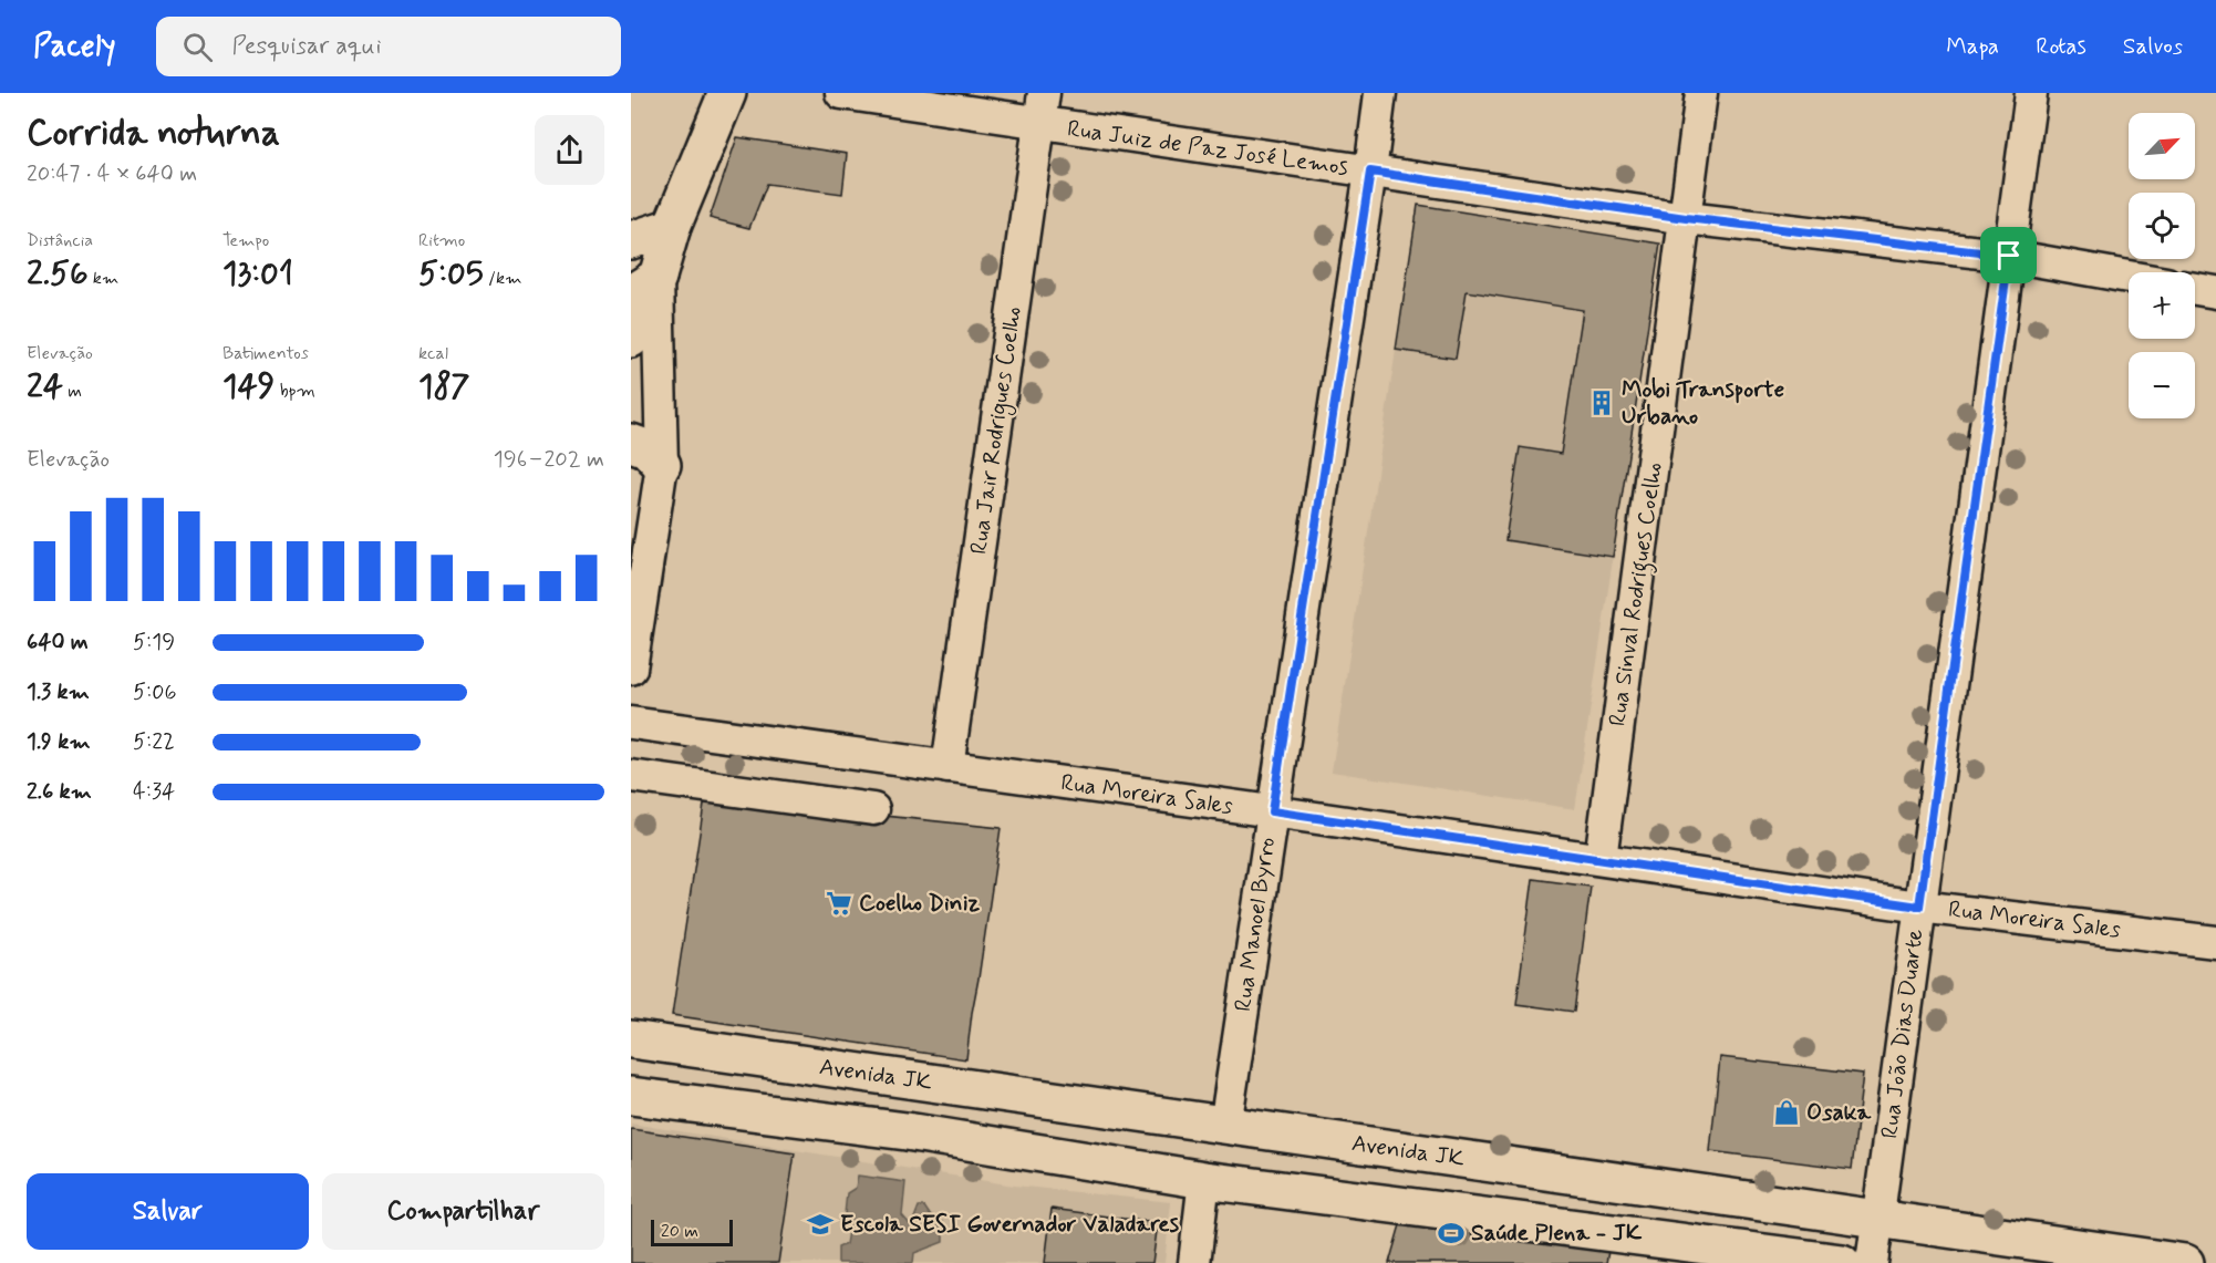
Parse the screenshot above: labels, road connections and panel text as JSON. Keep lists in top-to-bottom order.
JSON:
{
  "streets": {
    "main road": ["Avenida JK"],
    "street": [
      "Rua Juiz de Paz José Lemos",
      "Rua Jair Rodrigues Coelho",
      "Rua Sinval Rodrigues Coelho",
      "Rua Moreira Sales",
      "Rua Manoel Byrro",
      "Rua João Dias Duarte"
    ]
  },
  "crossings": [
    ["Rua Juiz de Paz José Lemos", "Rua Jair Rodrigues Coelho"],
    ["Rua Juiz de Paz José Lemos", "Rua Sinval Rodrigues Coelho"],
    ["Rua Juiz de Paz José Lemos", "Rua Manoel Byrro"],
    ["Rua Juiz de Paz José Lemos", "Rua João Dias Duarte"],
    ["Rua Jair Rodrigues Coelho", "Rua Moreira Sales"],
    ["Rua Sinval Rodrigues Coelho", "Rua Moreira Sales"],
    ["Rua Moreira Sales", "Rua Manoel Byrro"],
    ["Rua Moreira Sales", "Rua João Dias Duarte"],
    ["Rua Manoel Byrro", "Avenida JK"],
    ["Rua João Dias Duarte", "Avenida JK"]
  ],
  "places": {
    "building": ["Mobi Transporte Urbano"],
    "supermarket": ["Coelho Diniz"],
    "shop": ["Osaka"],
    "school or university": ["Escola SESI Governador Valadares"],
    "sports": ["Saúde Plena - JK"]
  },
  "scale_bar": "20 m",
  "north": "top right",
  "page": {
    "header": "Pacely",
    "search": "Pesquisar aqui",
    "nav": ["Mapa", "Rotas", "Salvos"],
    "heading": ["Corrida noturna", "20:47 · 4 × 640 m"],
    "map_buttons": ["+", "−"],
    "stats": [
      ["Distância", "2.56 km"],
      ["Tempo", "13:01"],
      ["Ritmo", "5:05 /km"],
      ["Elevação", "24 m"],
      ["Batimentos", "149 bpm"],
      ["kcal", "187"]
    ],
    "chart": ["Elevação", "196–202 m"],
    "list": [
      {
        "name": "640 m",
        "note": "5:19"
      },
      {
        "name": "1.3 km",
        "note": "5:06"
      },
      {
        "name": "1.9 km",
        "note": "5:22"
      },
      {
        "name": "2.6 km",
        "note": "4:34"
      }
    ],
    "buttons": ["Salvar", "Compartilhar"],
    "scale": "20 m"
  }
}
